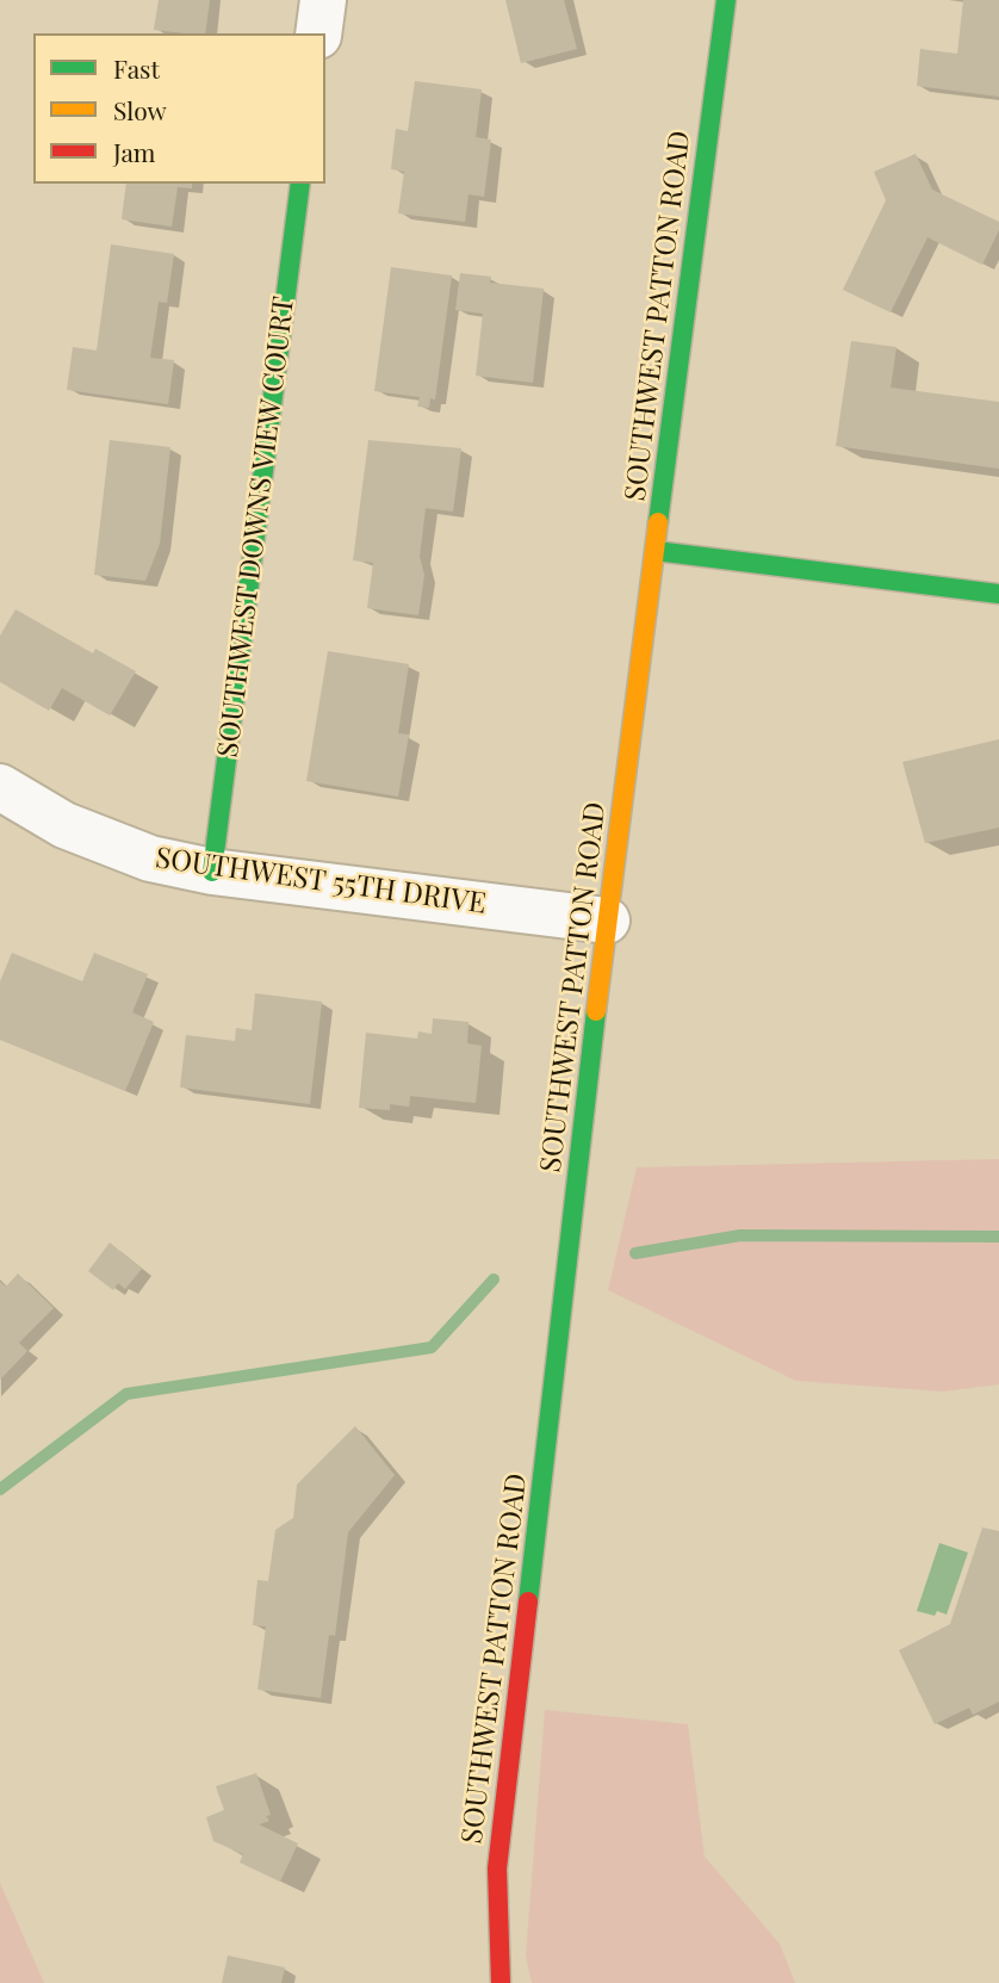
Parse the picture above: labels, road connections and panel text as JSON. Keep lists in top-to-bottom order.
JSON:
{
  "streets": {
    "street": ["SOUTHWEST PATTON ROAD", "SOUTHWEST DOWNS VIEW COURT", "SOUTHWEST 55TH DRIVE"]
  },
  "crossings": [
    ["SOUTHWEST PATTON ROAD", "SOUTHWEST 55TH DRIVE"],
    ["SOUTHWEST DOWNS VIEW COURT", "SOUTHWEST 55TH DRIVE"]
  ],
  "legend": ["Fast", "Slow", "Jam"]
}
